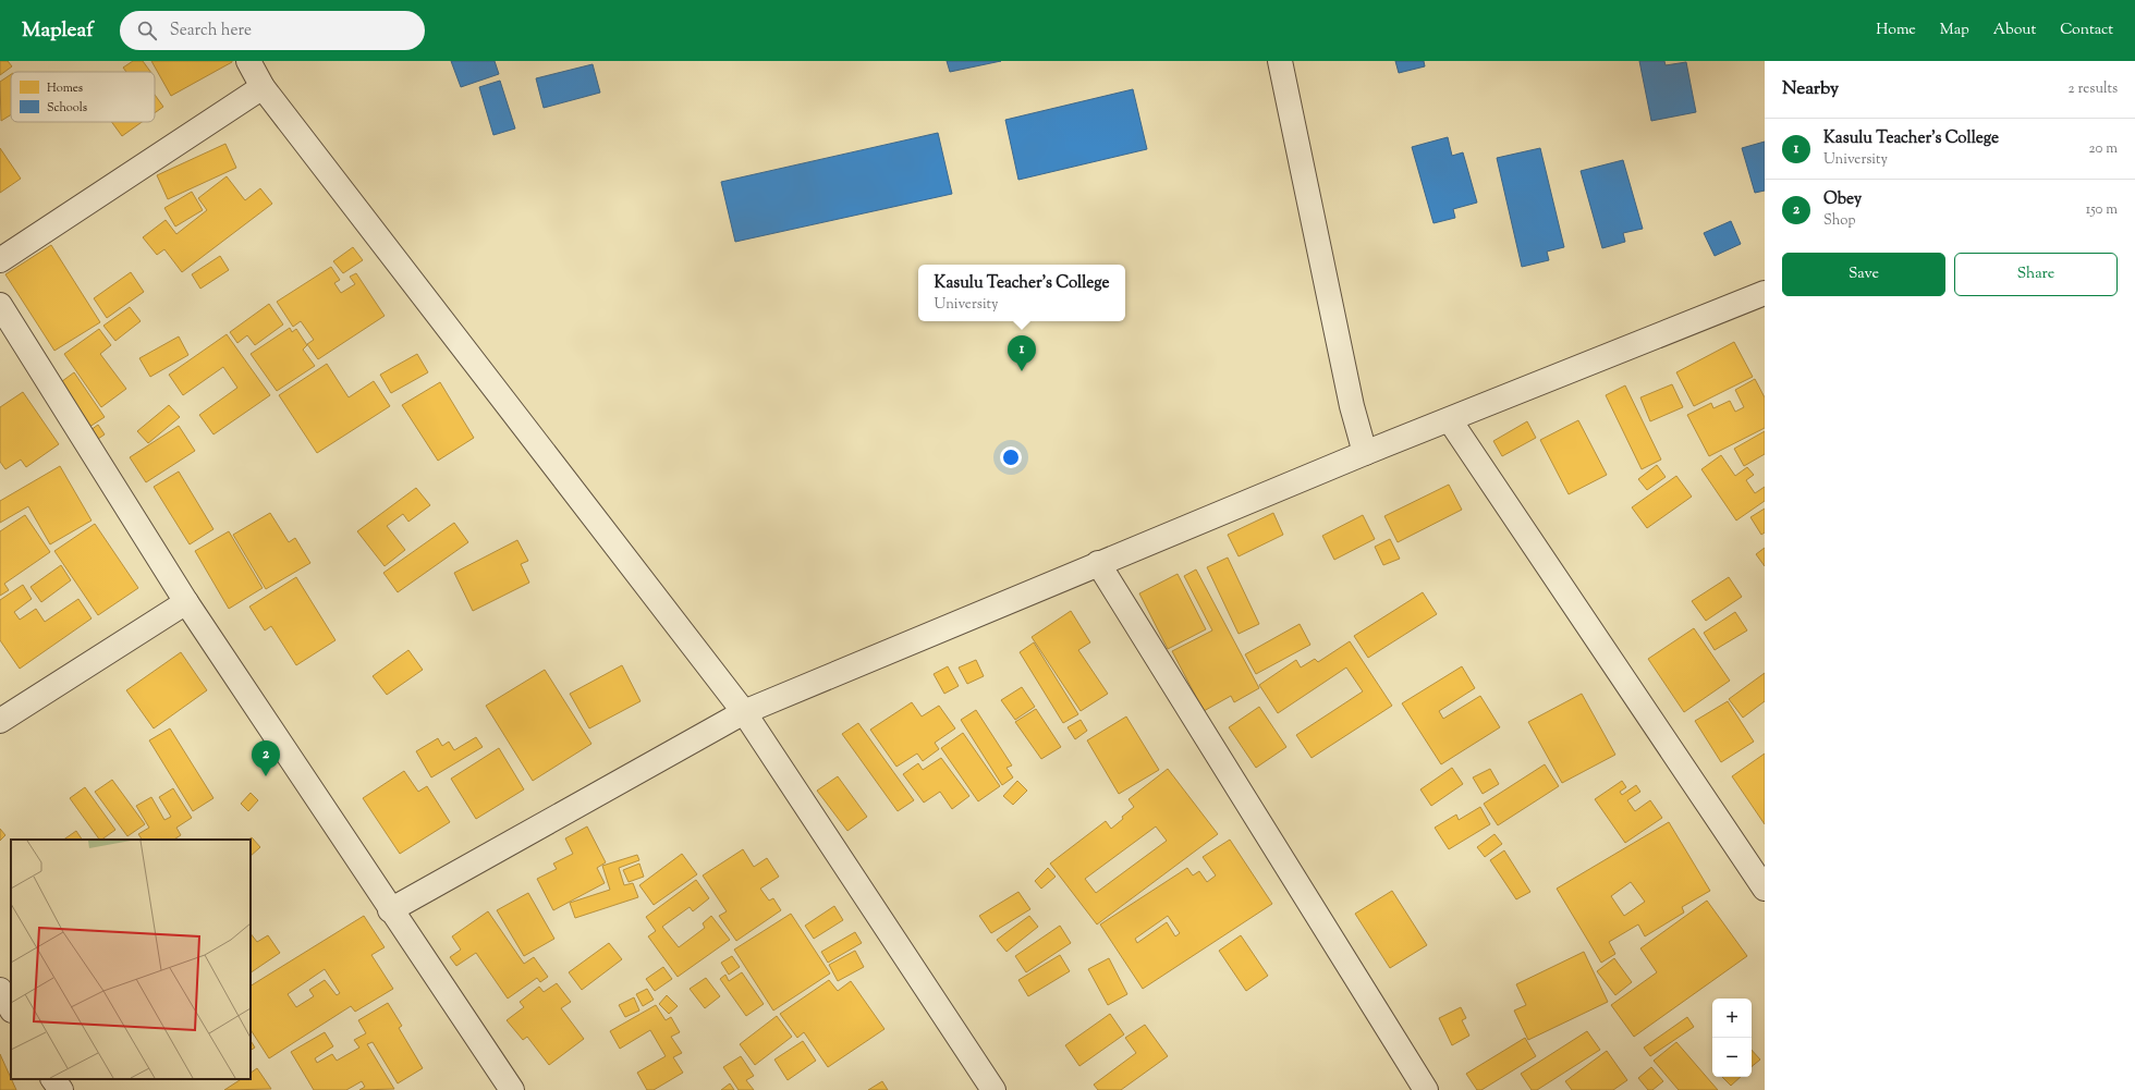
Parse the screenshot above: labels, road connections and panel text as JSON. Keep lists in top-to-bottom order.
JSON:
{
  "legend": ["Homes", "Schools"],
  "page": {
    "header": "Mapleaf",
    "search": "Search here",
    "nav": [
      "Home",
      "Map",
      "About",
      "Contact"
    ],
    "heading": ["Nearby", "2 results"],
    "list": [
      {
        "mark": "1",
        "name": "Kasulu Teacher's College",
        "note": "University",
        "value": "20 m"
      },
      {
        "mark": "2",
        "name": "Obey",
        "note": "Shop",
        "value": "150 m"
      }
    ],
    "buttons": ["Save", "Share"],
    "popup": ["Kasulu Teacher's College", "University"],
    "pins": ["1", "2"],
    "map_buttons": ["+", "−"]
  }
}
